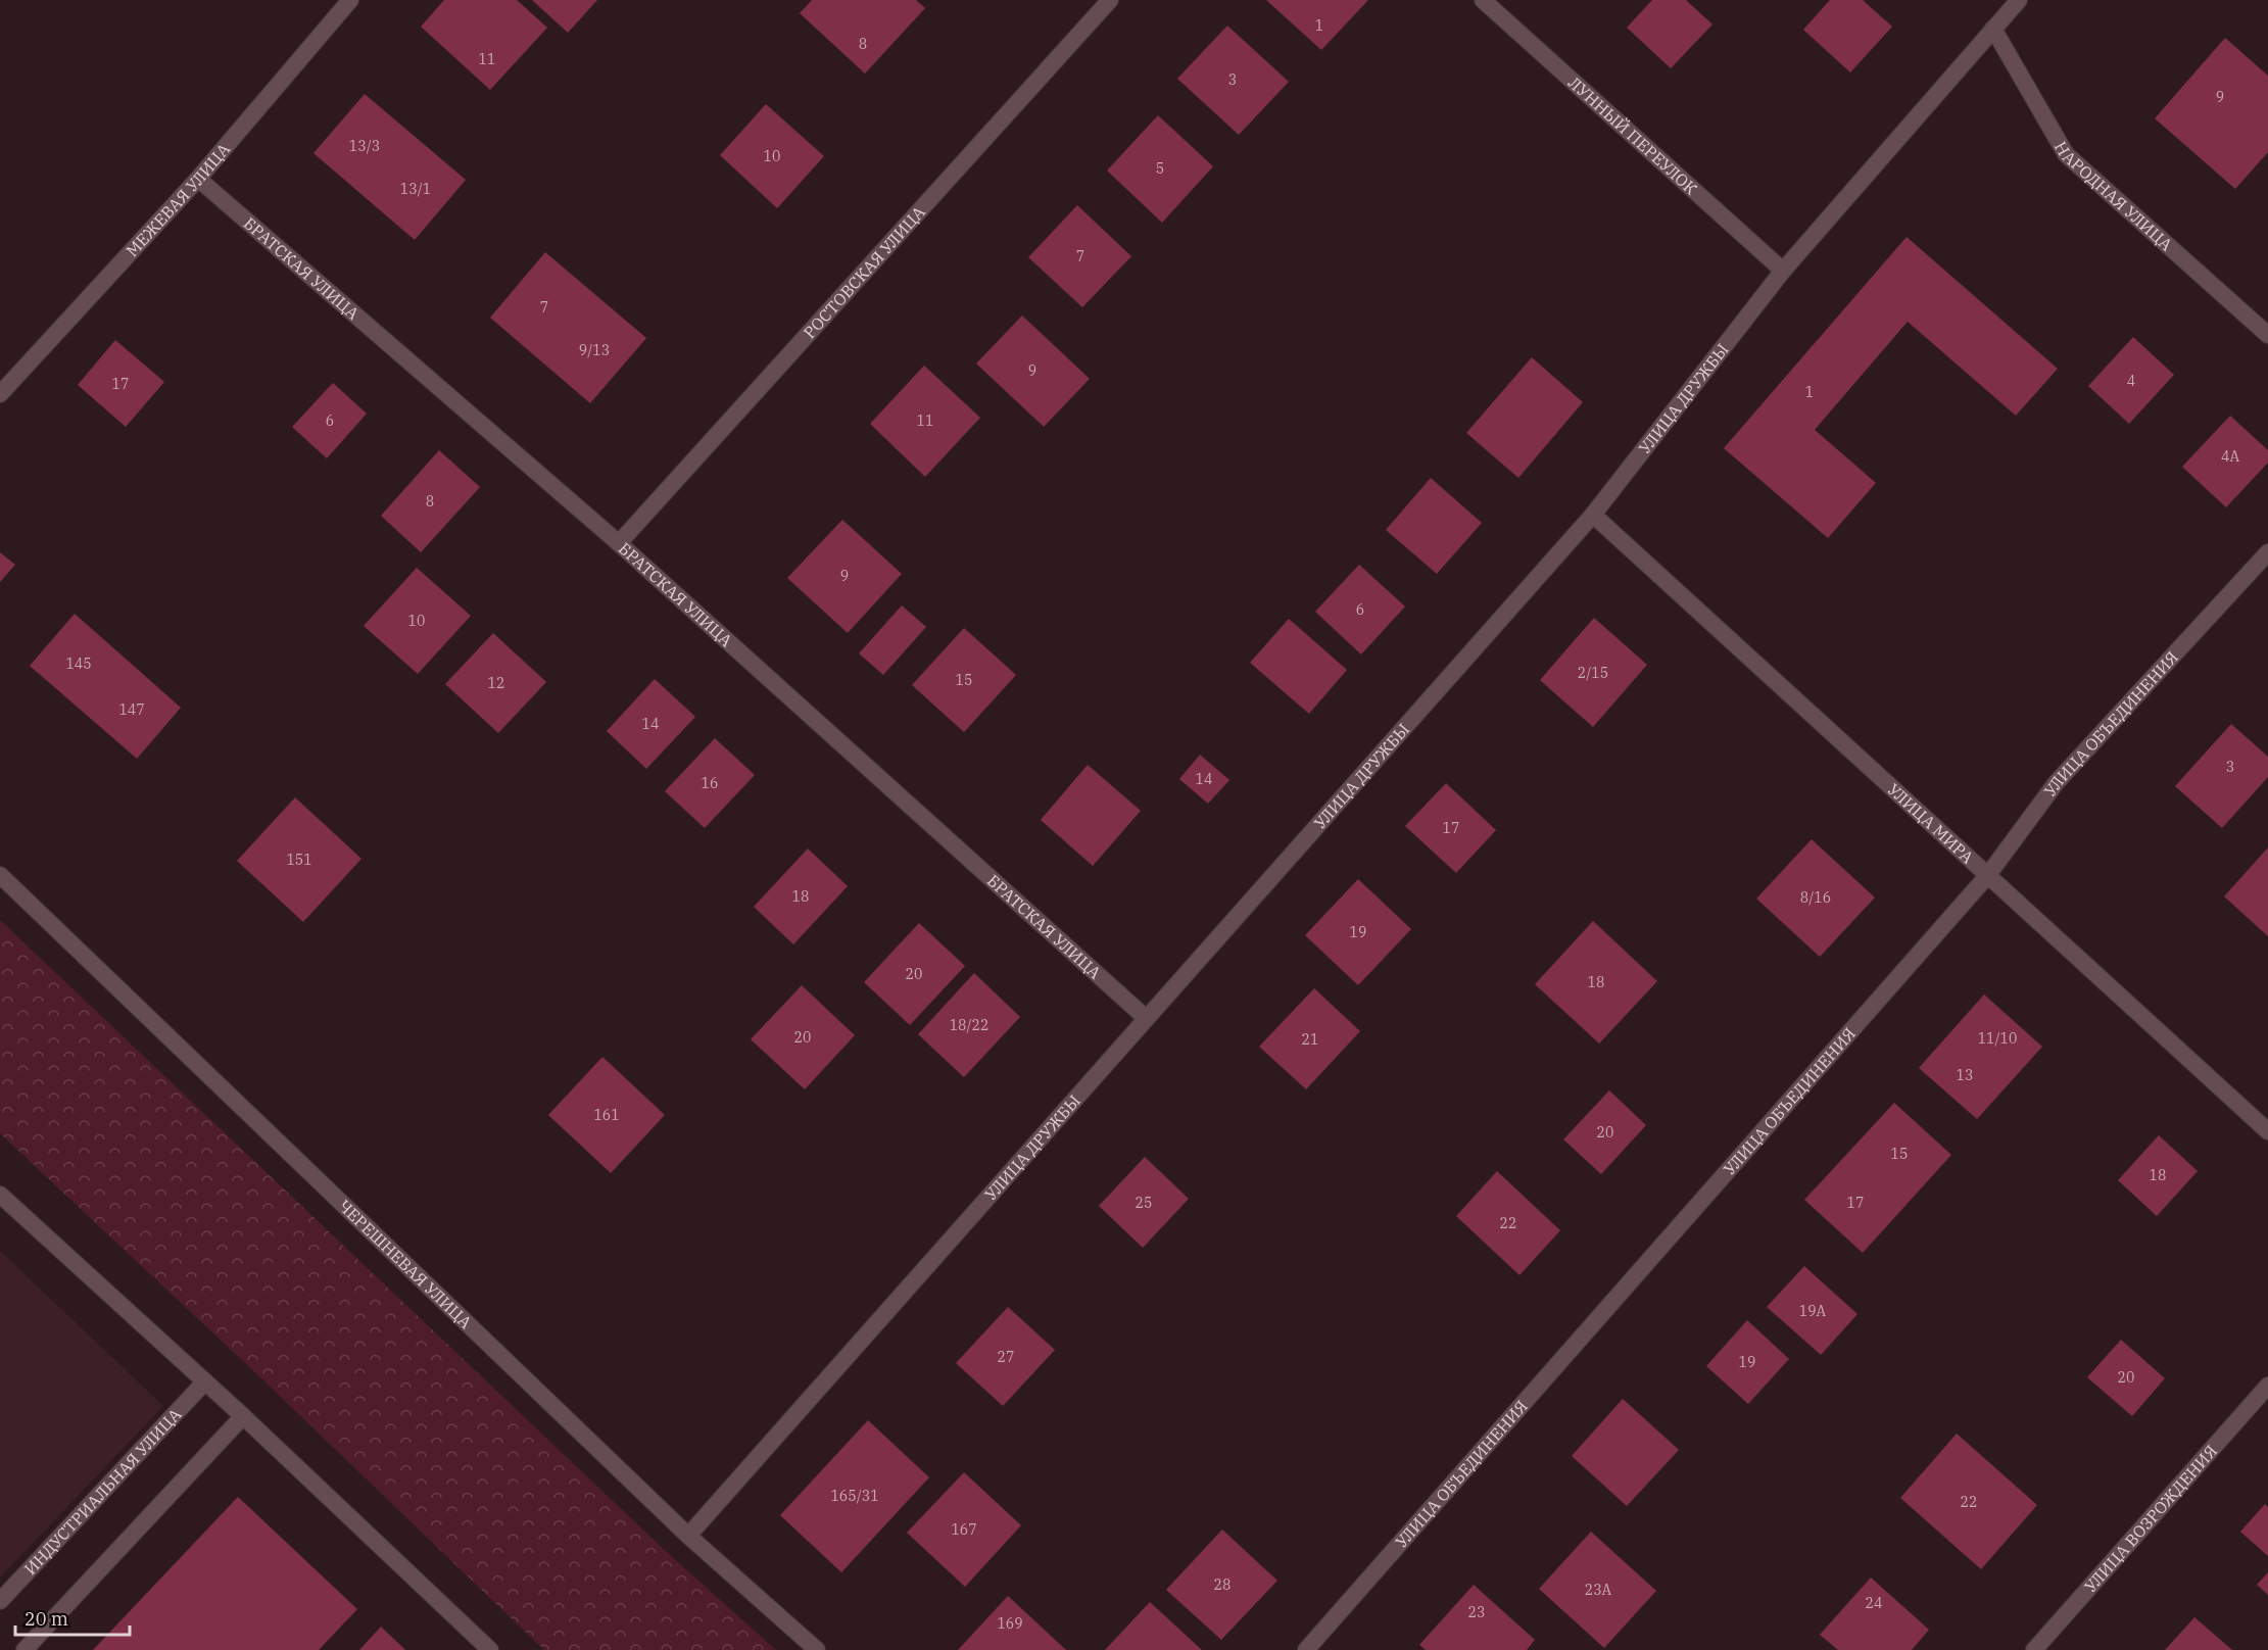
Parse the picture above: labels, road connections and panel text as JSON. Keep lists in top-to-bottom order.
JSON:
{
  "streets": {
    "street": [
      "ЛУННЫЙ ПЕРЕУЛОК",
      "НАРОДНАЯ УЛИЦА",
      "МЕЖЕВАЯ УЛИЦА",
      "БРАТСКАЯ УЛИЦА",
      "РОСТОВСКАЯ УЛИЦА",
      "УЛИЦА ДРУЖБЫ",
      "УЛИЦА ОБЪЕДИНЕНИЯ",
      "УЛИЦА МИРА",
      "ЧЕРЕШНЕВАЯ УЛИЦА",
      "ИНДУСТРИАЛЬНАЯ УЛИЦА",
      "УЛИЦА ВОЗРОЖДЕНИЯ"
    ]
  },
  "crossings": [
    ["ЛУННЫЙ ПЕРЕУЛОК", "УЛИЦА ДРУЖБЫ"],
    ["НАРОДНАЯ УЛИЦА", "УЛИЦА ДРУЖБЫ"],
    ["МЕЖЕВАЯ УЛИЦА", "БРАТСКАЯ УЛИЦА"],
    ["БРАТСКАЯ УЛИЦА", "РОСТОВСКАЯ УЛИЦА"],
    ["БРАТСКАЯ УЛИЦА", "УЛИЦА ДРУЖБЫ"],
    ["УЛИЦА ДРУЖБЫ", "УЛИЦА МИРА"],
    ["УЛИЦА ДРУЖБЫ", "ЧЕРЕШНЕВАЯ УЛИЦА"],
    ["УЛИЦА ОБЪЕДИНЕНИЯ", "УЛИЦА МИРА"]
  ],
  "house_numbers": [
    "1",
    "8",
    "11",
    "3",
    "9",
    "13/3",
    "10",
    "5",
    "13/1",
    "7",
    "7",
    "9/13",
    "9",
    "4",
    "17",
    "1",
    "6",
    "11",
    "4А",
    "8",
    "9",
    "6",
    "10",
    "145",
    "2/15",
    "15",
    "12",
    "147",
    "14",
    "3",
    "14",
    "16",
    "17",
    "151",
    "18",
    "8/16",
    "19",
    "20",
    "18",
    "18/22",
    "20",
    "11/10",
    "21",
    "13",
    "161",
    "20",
    "15",
    "18",
    "25",
    "17",
    "22",
    "19А",
    "27",
    "19",
    "20",
    "165/31",
    "22",
    "167",
    "28",
    "23А",
    "24",
    "23",
    "169"
  ],
  "scale_bar": "20 m"
}
